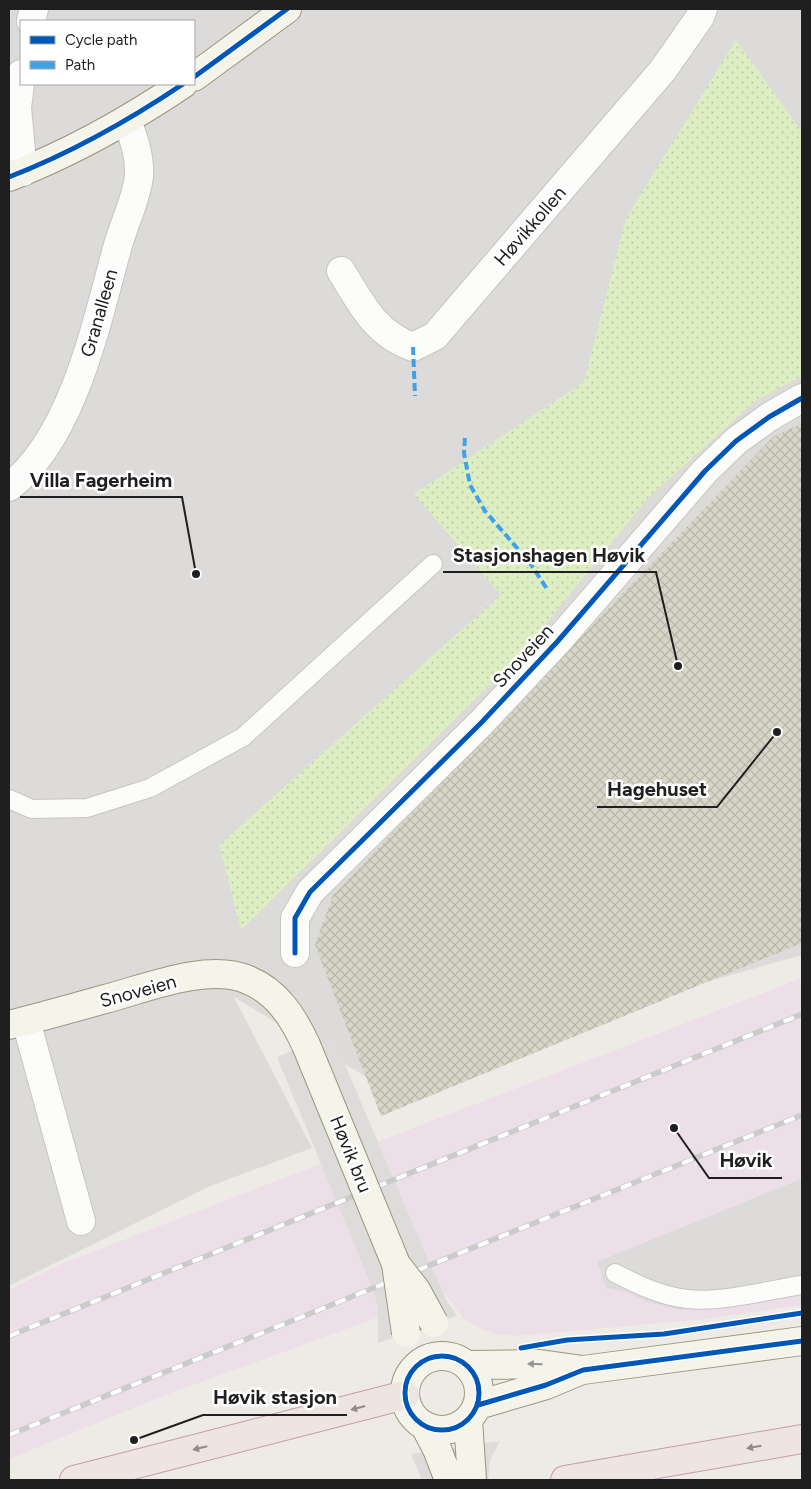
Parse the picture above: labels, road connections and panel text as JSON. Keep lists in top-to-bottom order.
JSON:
{
  "streets": {
    "main road": ["Snoveien", "Høvik bru"],
    "street": ["Høvikkollen", "Granalleen"]
  },
  "crossings": [
    ["Snoveien", "Høvik bru"]
  ],
  "places": [
    "Villa Fagerheim",
    "Stasjonshagen Høvik",
    "Hagehuset",
    "Høvik",
    "Høvik stasjon"
  ],
  "legend": ["Cycle path", "Path"]
}
